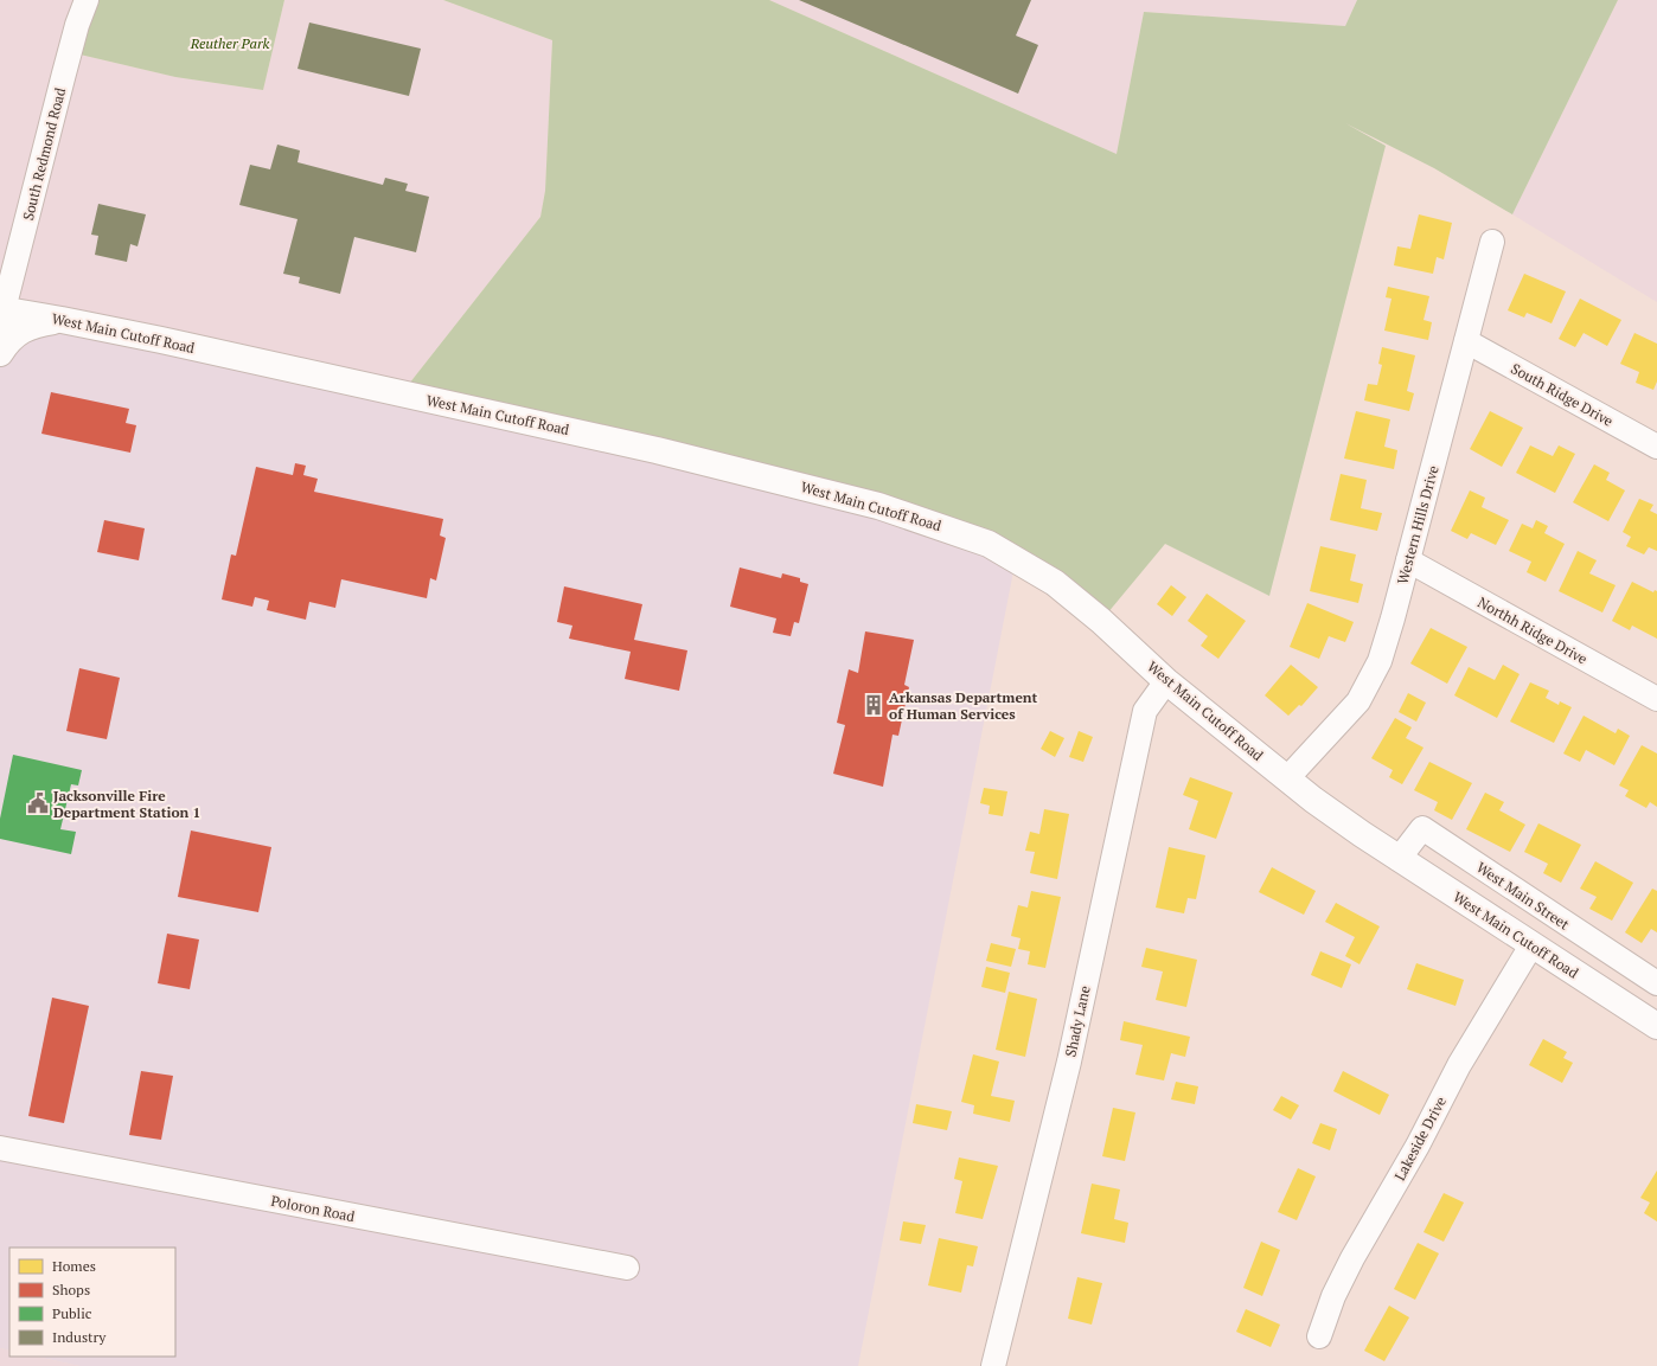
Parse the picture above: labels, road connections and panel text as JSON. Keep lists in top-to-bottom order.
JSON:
{
  "streets": {
    "main road": ["West Main Cutoff Road"],
    "street": [
      "South Redmond Road",
      "South Ridge Drive",
      "Western Hills Drive",
      "Northh Ridge Drive",
      "West Main Street",
      "Shady Lane",
      "Lakeside Drive",
      "Poloron Road"
    ]
  },
  "crossings": [
    ["South Redmond Road", "West Main Cutoff Road"],
    ["West Main Cutoff Road", "Western Hills Drive"],
    ["West Main Cutoff Road", "West Main Street"],
    ["West Main Cutoff Road", "Shady Lane"],
    ["West Main Cutoff Road", "Lakeside Drive"],
    ["South Ridge Drive", "Western Hills Drive"],
    ["Western Hills Drive", "Northh Ridge Drive"]
  ],
  "parks": ["Reuther Park"],
  "places": {
    "building": ["Arkansas Department of Human Services"],
    "public building": ["Jacksonville Fire Department Station 1"]
  },
  "legend": [
    "Homes",
    "Shops",
    "Public",
    "Industry"
  ]
}
